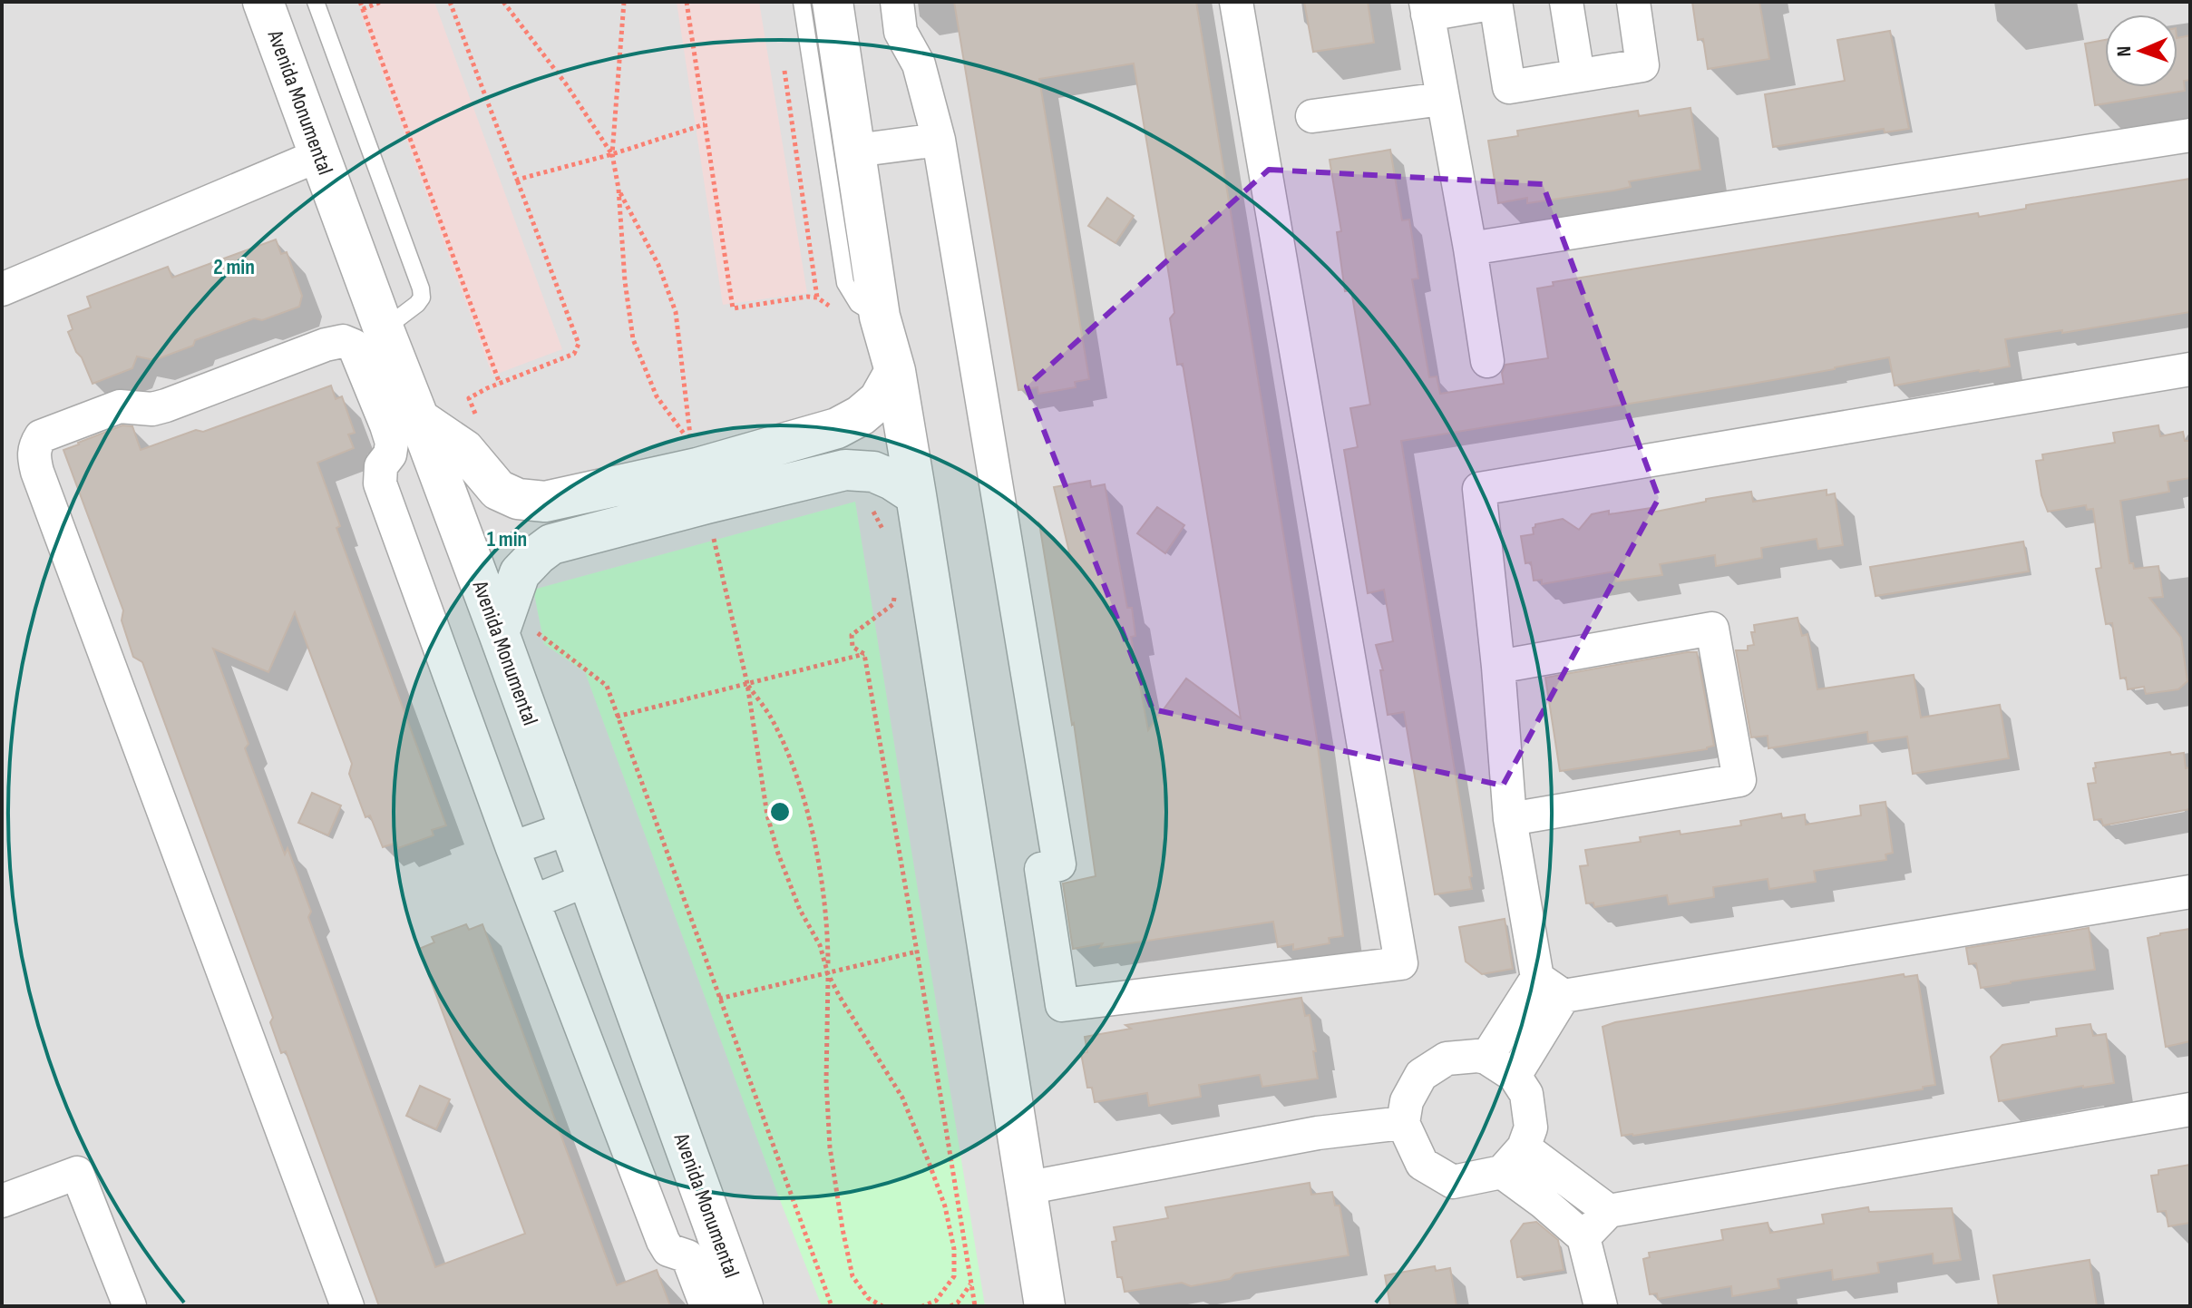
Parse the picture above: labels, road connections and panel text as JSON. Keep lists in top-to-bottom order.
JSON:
{
  "streets": {
    "street": ["Avenida Monumental"]
  },
  "north": "left",
  "rings": ["2 min", "1 min"]
}
